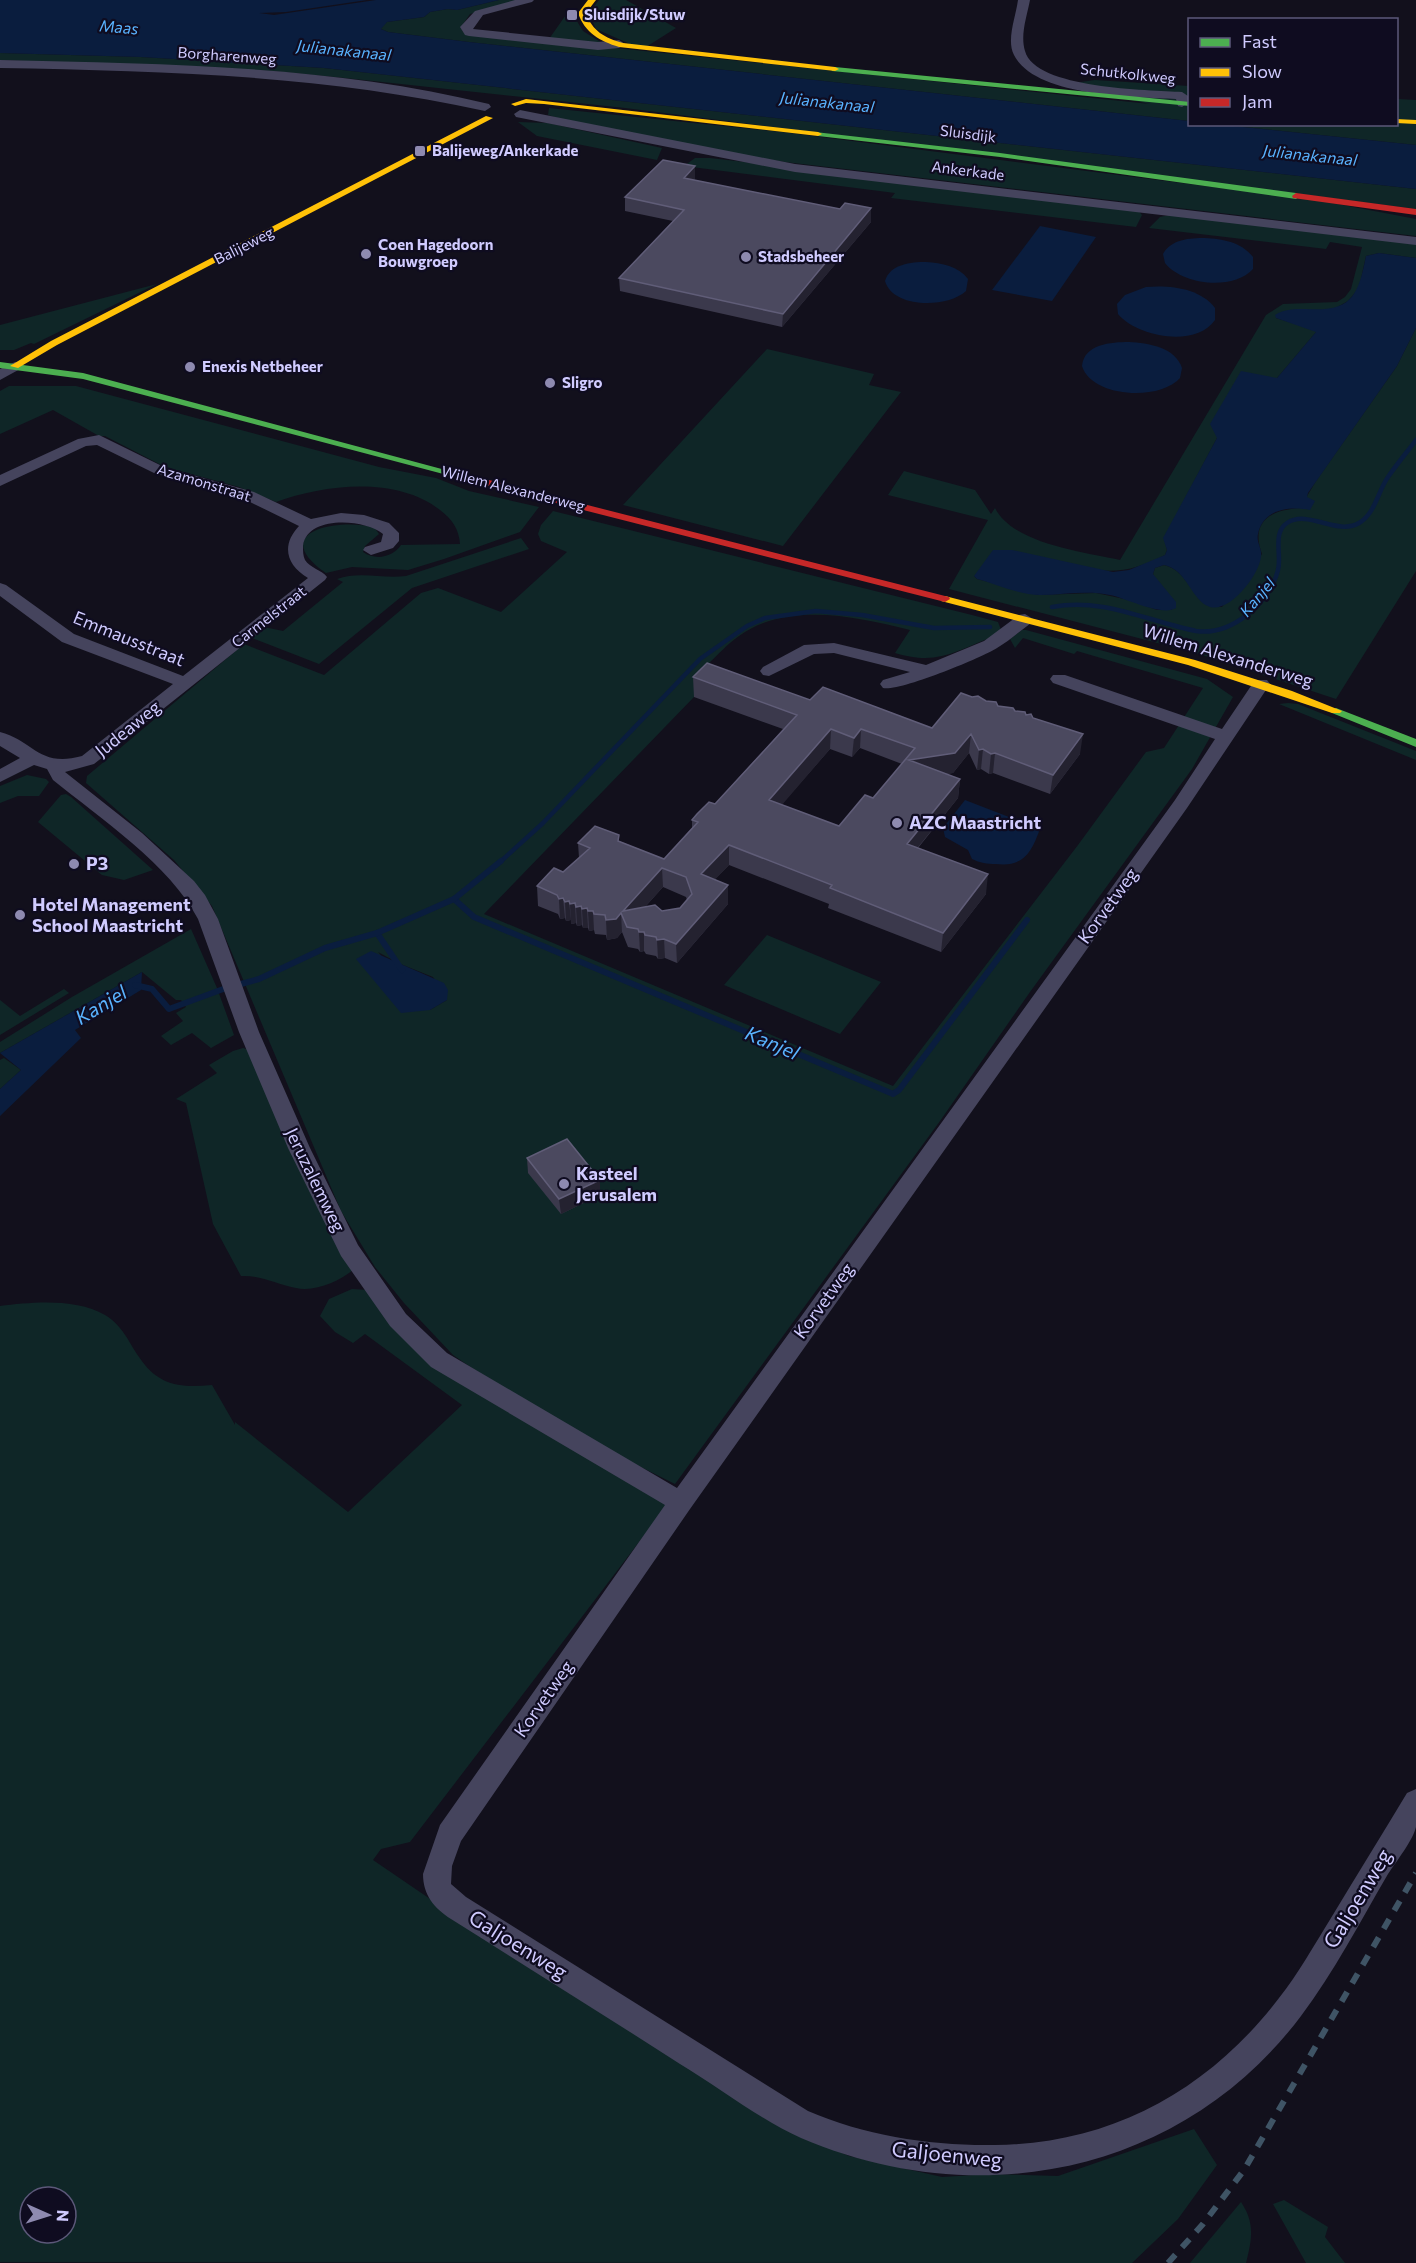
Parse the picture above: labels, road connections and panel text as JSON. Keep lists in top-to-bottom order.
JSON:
{
  "streets": {
    "street": [
      "Borgharenweg",
      "Schutkolkweg",
      "Sluisdijk",
      "Ankerkade",
      "Balijeweg",
      "Azamonstraat",
      "Willem Alexanderweg",
      "Carmelstraat",
      "Emmausstraat",
      "Judeaweg",
      "Korvetweg",
      "Jeruzalemweg",
      "Galjoenweg"
    ]
  },
  "crossings": [
    ["Borgharenweg", "Sluisdijk"],
    ["Borgharenweg", "Ankerkade"],
    ["Borgharenweg", "Balijeweg"],
    ["Sluisdijk", "Ankerkade"],
    ["Sluisdijk", "Balijeweg"],
    ["Ankerkade", "Balijeweg"],
    ["Balijeweg", "Willem Alexanderweg"],
    ["Azamonstraat", "Carmelstraat"],
    ["Willem Alexanderweg", "Korvetweg"],
    ["Carmelstraat", "Emmausstraat"],
    ["Carmelstraat", "Judeaweg"],
    ["Emmausstraat", "Judeaweg"],
    ["Judeaweg", "Jeruzalemweg"],
    ["Korvetweg", "Jeruzalemweg"],
    ["Korvetweg", "Galjoenweg"]
  ],
  "water": ["Maas", "Julianakanaal", "Kanjel"],
  "places": {
    "transit": ["Sluisdijk/Stuw", "Balijeweg/Ankerkade"],
    "other": [
      "Coen Hagedoorn Bouwgroep",
      "Stadsbeheer",
      "Enexis Netbeheer",
      "Sligro",
      "AZC Maastricht",
      "P3",
      "Hotel Management School Maastricht",
      "Kasteel Jerusalem"
    ]
  },
  "legend": ["Fast", "Slow", "Jam"],
  "north": "right"
}
